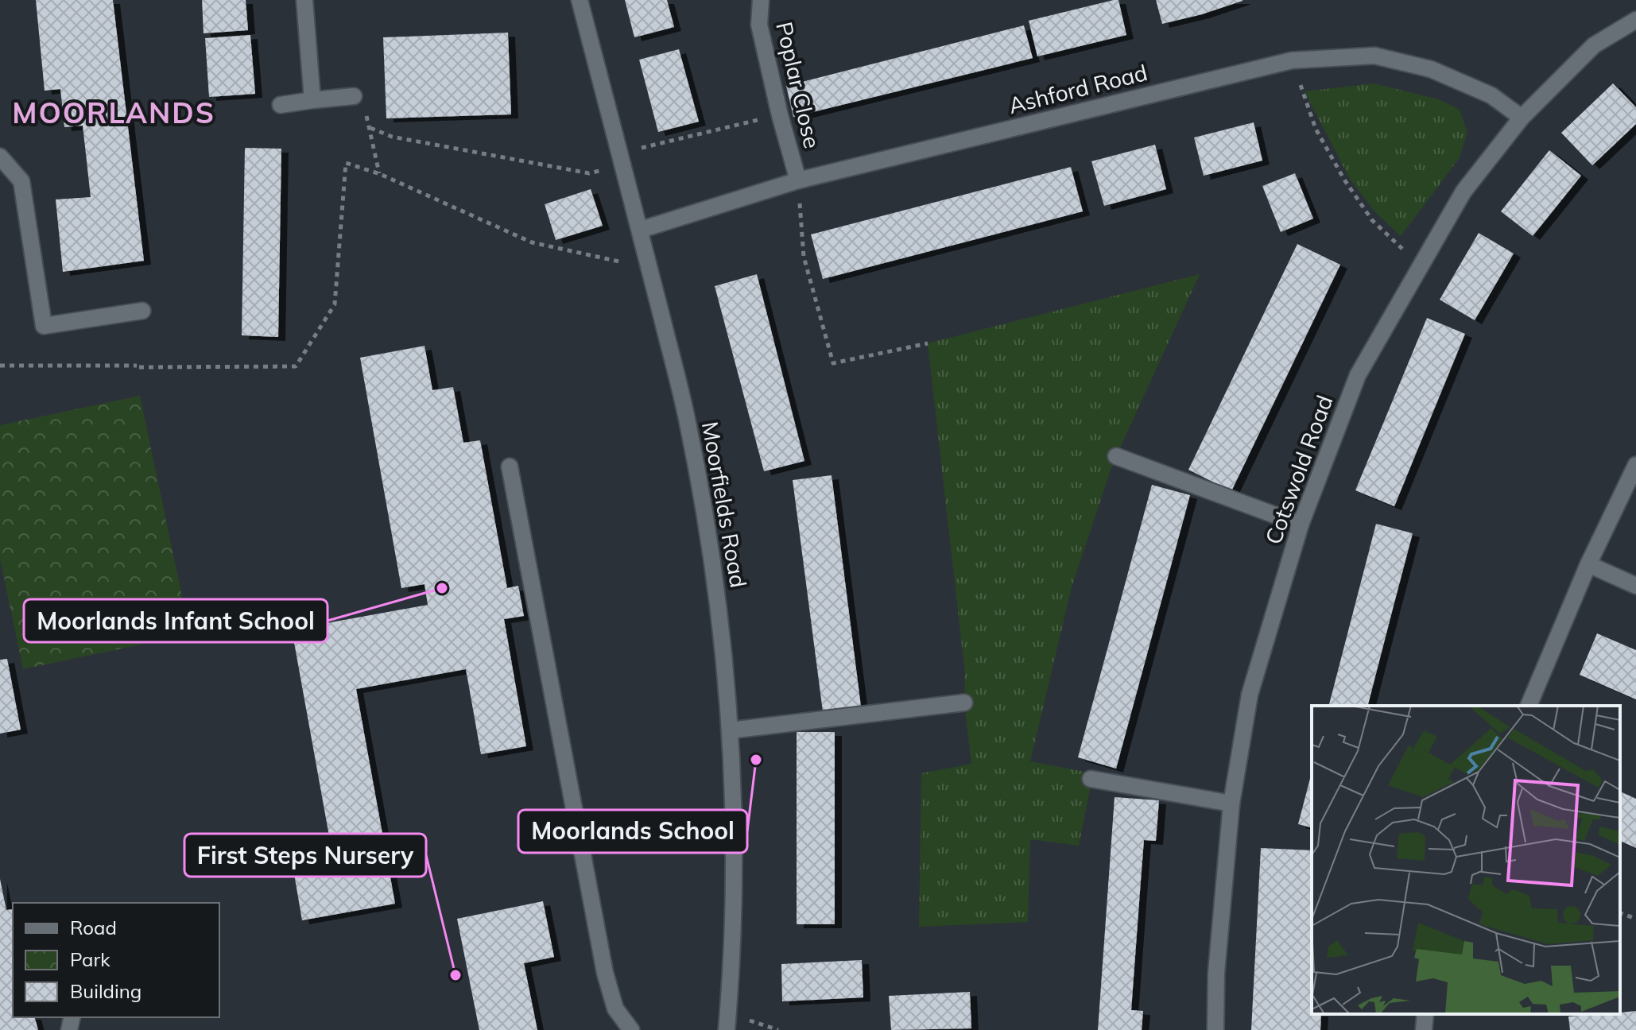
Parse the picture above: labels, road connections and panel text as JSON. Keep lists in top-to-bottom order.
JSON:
{
  "streets": {
    "street": [
      "Poplar Close",
      "Ashford Road",
      "Cotswold Road",
      "Moorfields Road"
    ]
  },
  "crossings": [
    ["Poplar Close", "Ashford Road"],
    ["Ashford Road", "Cotswold Road"],
    ["Ashford Road", "Moorfields Road"]
  ],
  "districts": ["MOORLANDS"],
  "places": ["Moorlands Infant School", "Moorlands School", "First Steps Nursery"],
  "legend": ["Road", "Park", "Building"]
}
